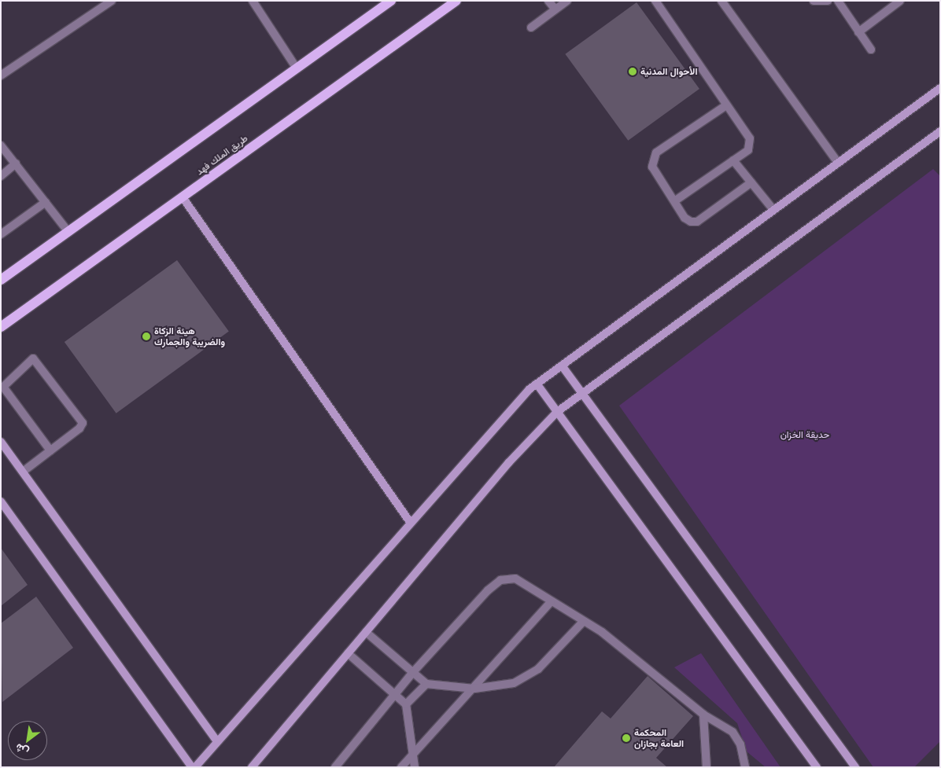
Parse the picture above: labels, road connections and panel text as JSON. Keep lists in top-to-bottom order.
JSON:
{
  "streets": {
    "main road": ["طريق الملك فهد"]
  },
  "parks": ["حديقة الخزان"],
  "places": ["الأحوال المدنية", "هيئة الزكاة والضريبة والجمارك", "المحكمة العامة بجازان"],
  "north": "bottom left"
}
